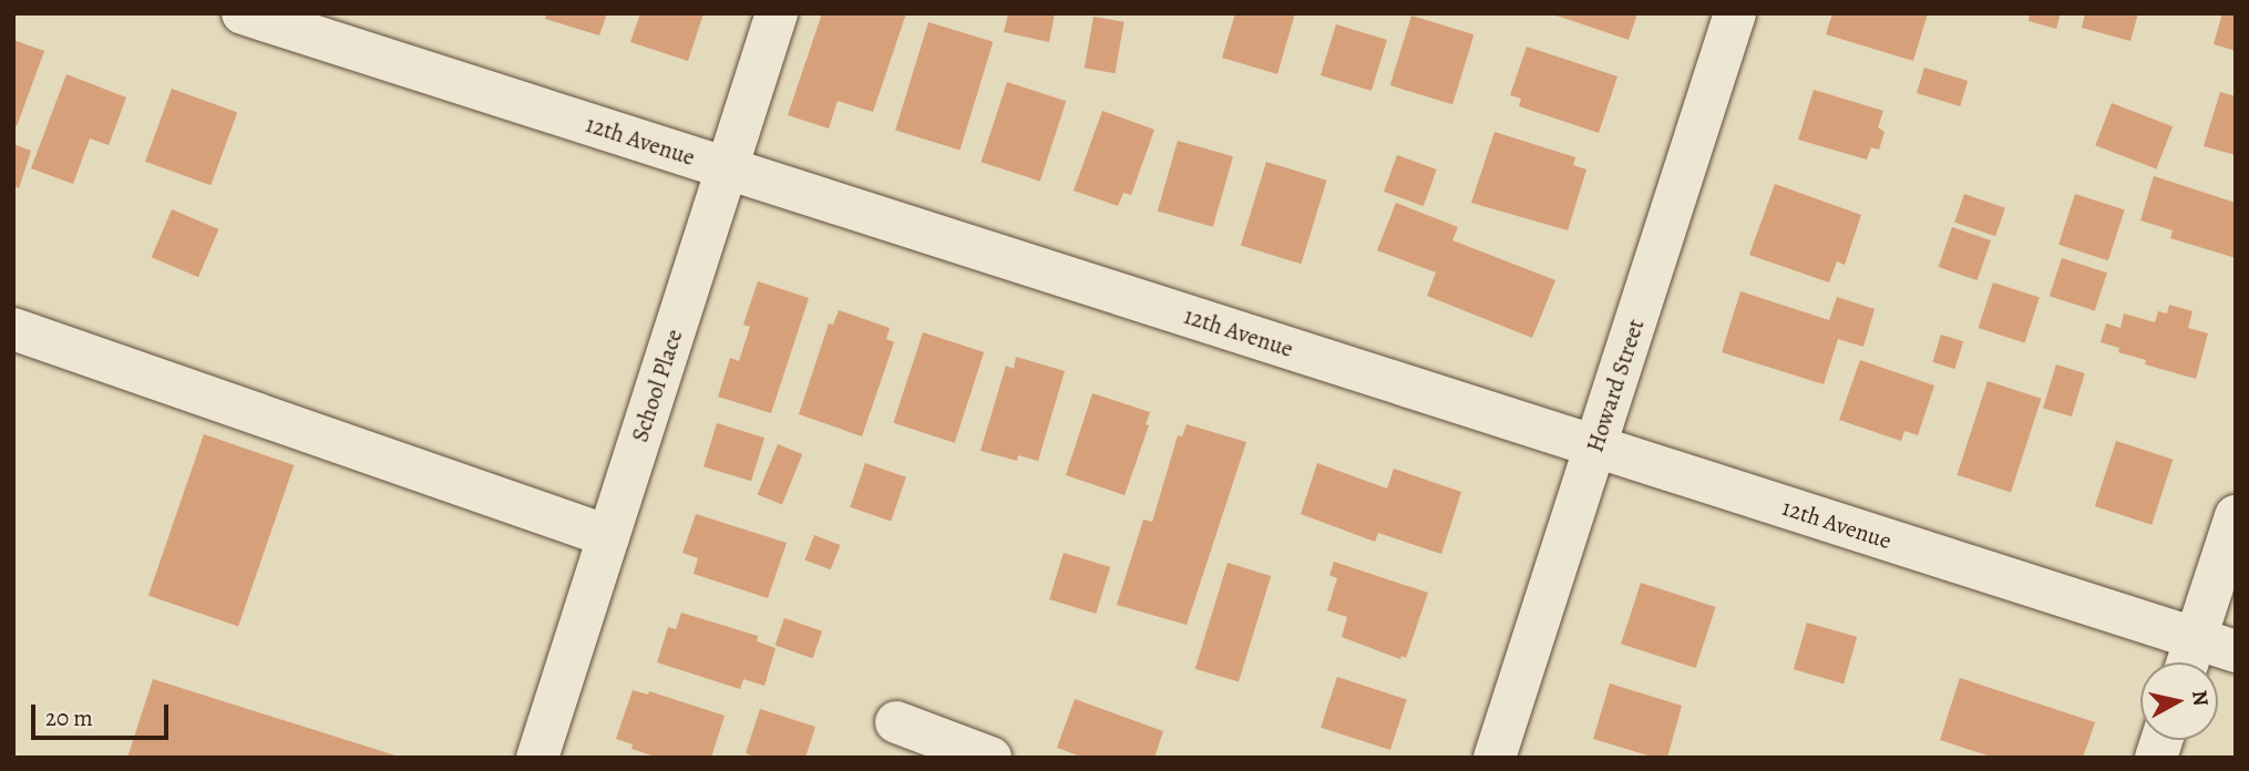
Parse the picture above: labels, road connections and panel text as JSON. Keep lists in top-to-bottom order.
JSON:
{
  "streets": {
    "street": ["12th Avenue", "School Place", "Howard Street"]
  },
  "crossings": [
    ["12th Avenue", "School Place"],
    ["12th Avenue", "Howard Street"]
  ],
  "scale_bar": "20 m",
  "north": "right"
}
